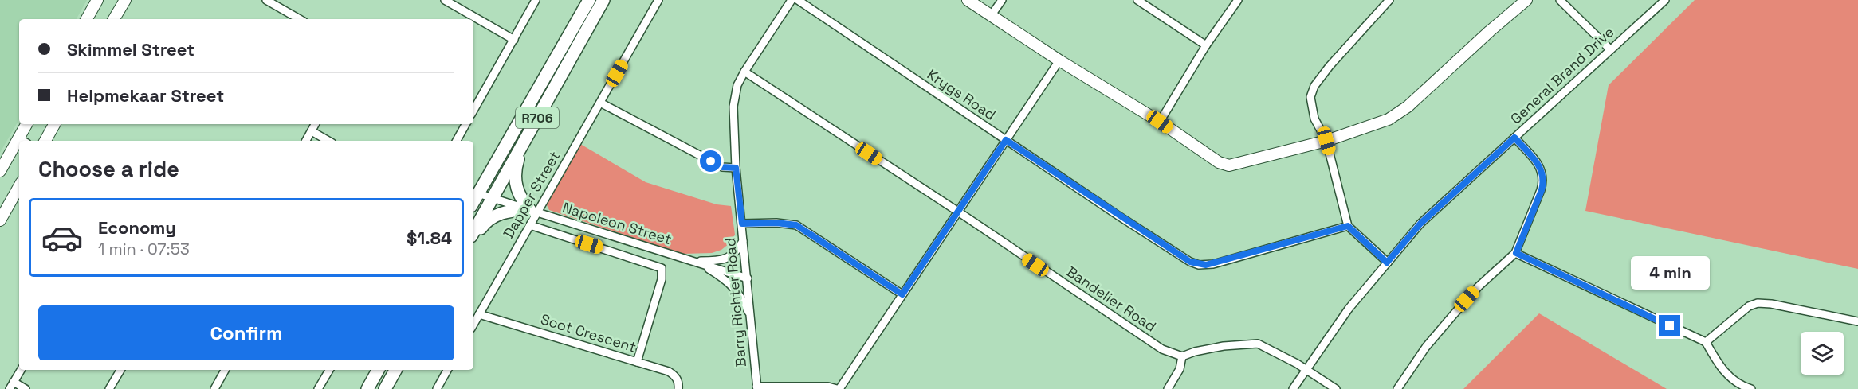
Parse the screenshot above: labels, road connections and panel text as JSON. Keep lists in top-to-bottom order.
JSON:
{
  "streets": {
    "main road": ["R706"],
    "street": [
      "General Brand Drive",
      "Krygs Road",
      "Dapper Street",
      "Napoleon Street",
      "Bandelier Road",
      "Barry Richter Road",
      "Scot Crescent"
    ]
  },
  "crossings": [
    ["R706", "Napoleon Street"],
    ["Dapper Street", "Napoleon Street"],
    ["Dapper Street", "Scot Crescent"],
    ["Napoleon Street", "Barry Richter Road"],
    ["Napoleon Street", "Scot Crescent"],
    ["Bandelier Road", "Barry Richter Road"]
  ],
  "page": {
    "banner": ["Skimmel Street", "Helpmekaar Street"],
    "heading": "Choose a ride",
    "list": [
      {
        "name": "Economy",
        "note": "1 min · 07:53",
        "value": "$1.84"
      }
    ],
    "bubble": "4 min",
    "buttons": "Confirm"
  }
}
